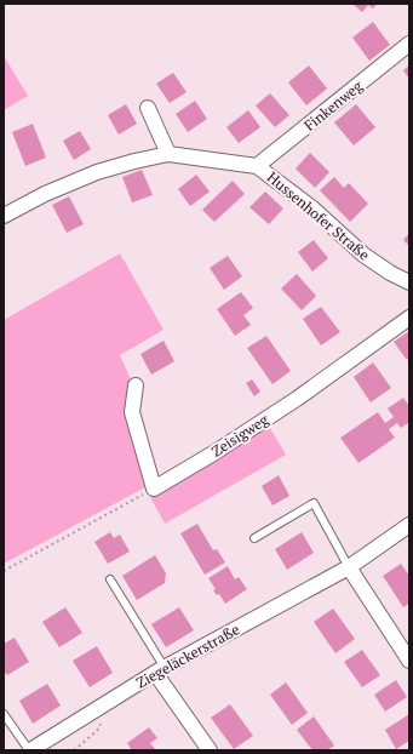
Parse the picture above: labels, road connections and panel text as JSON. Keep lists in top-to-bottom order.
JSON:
{
  "streets": {
    "street": [
      "Finkenweg",
      "Hussenhofer Straße",
      "Zeisigweg",
      "Ziegeläckerstraße"
    ]
  },
  "crossings": [
    ["Finkenweg", "Hussenhofer Straße"]
  ]
}
